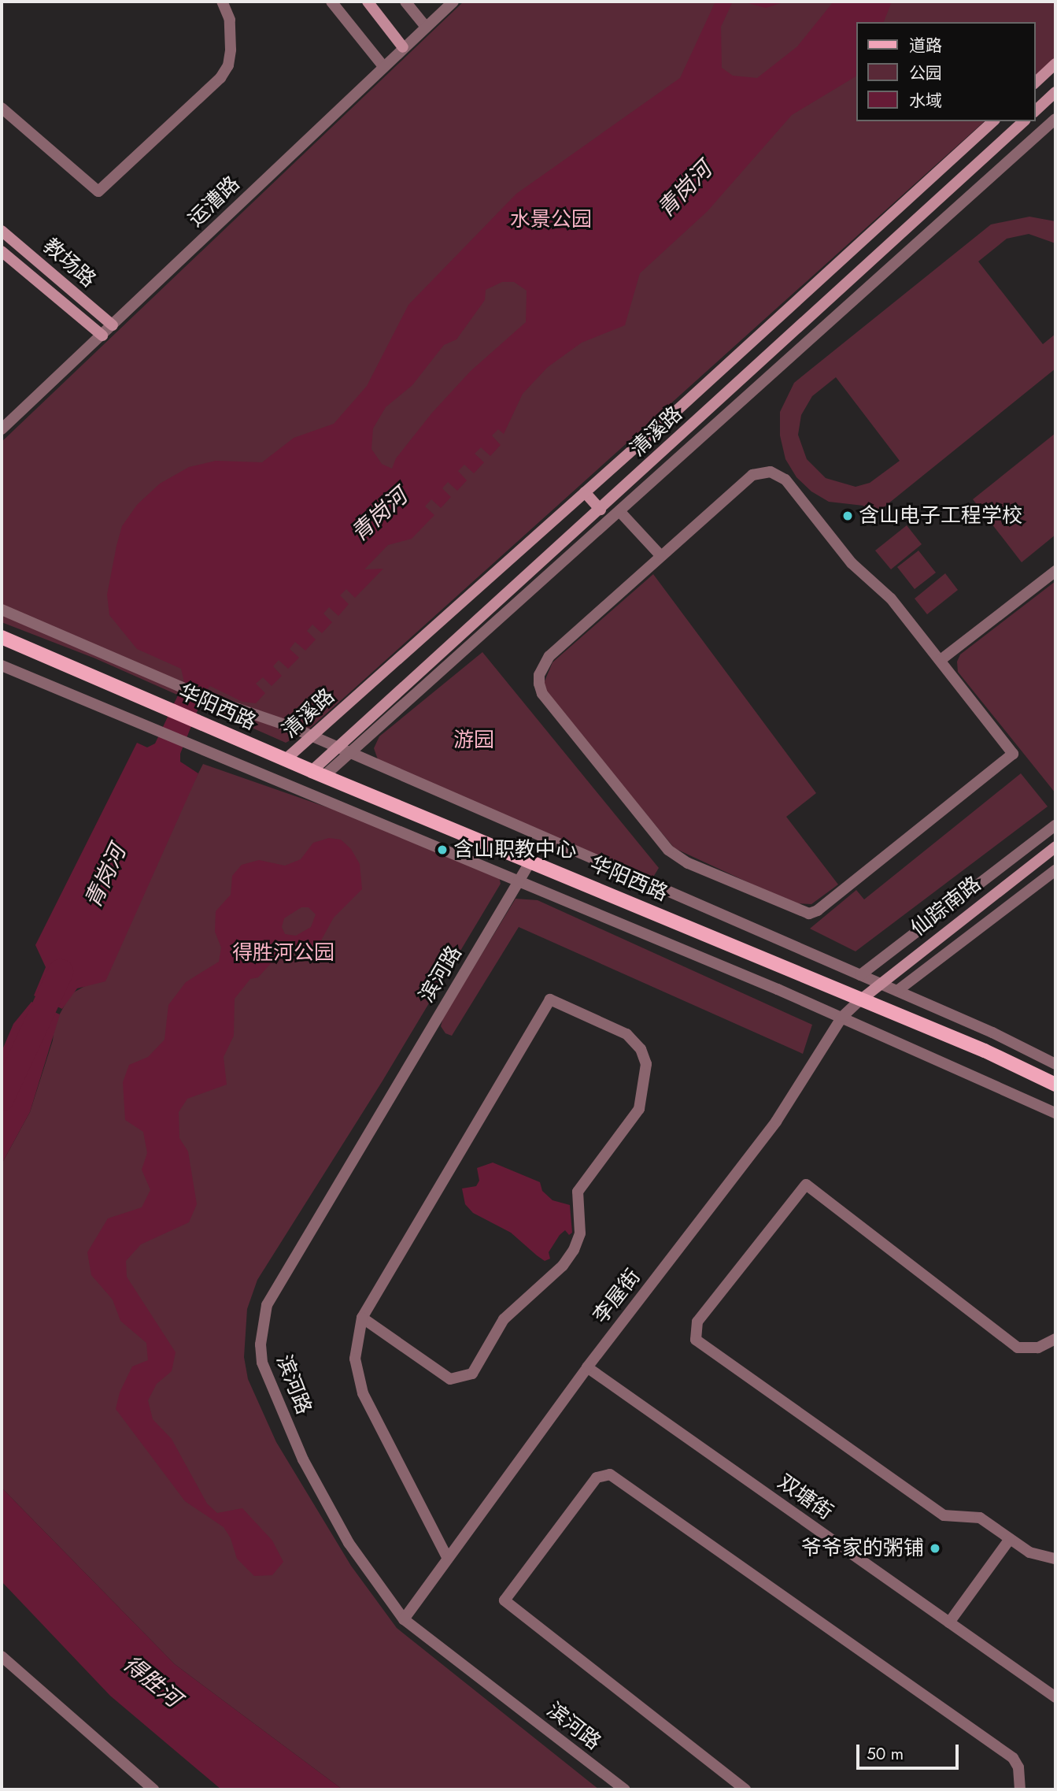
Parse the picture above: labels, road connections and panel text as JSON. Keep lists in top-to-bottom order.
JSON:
{
  "streets": {
    "main road": [
      "教场路",
      "清溪路",
      "华阳西路",
      "仙踪南路"
    ],
    "street": [
      "运漕路",
      "滨河路",
      "李屋街",
      "双塘街"
    ]
  },
  "crossings": [
    ["运漕路", "教场路"],
    ["清溪路", "华阳西路"],
    ["华阳西路", "仙踪南路"],
    ["华阳西路", "滨河路"],
    ["华阳西路", "李屋街"],
    ["仙踪南路", "李屋街"],
    ["滨河路", "李屋街"],
    ["李屋街", "双塘街"]
  ],
  "water": ["青岗河", "得胜河"],
  "parks": ["水景公园", "游园", "得胜河公园"],
  "places": ["含山电子工程学校", "含山职教中心", "爷爷家的粥铺"],
  "legend": ["道路", "公园", "水域"],
  "scale_bar": "50 m"
}
